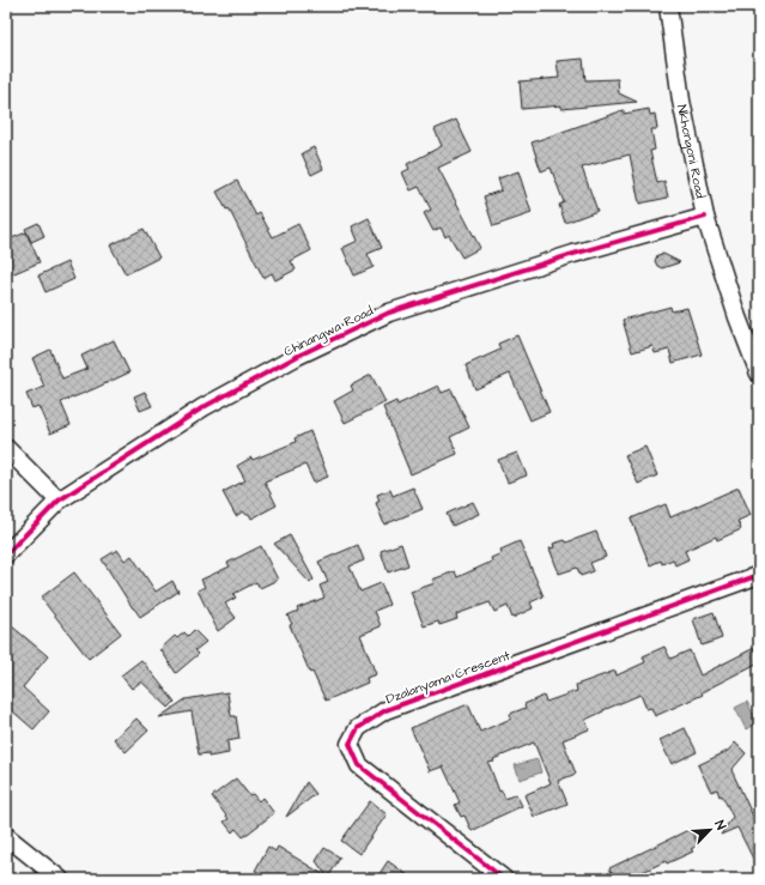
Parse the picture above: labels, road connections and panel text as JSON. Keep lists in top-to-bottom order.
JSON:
{
  "streets": {
    "street": ["Nkhongoni Road", "Chinangwa Road", "Dzalanyama Crescent"]
  },
  "crossings": [
    ["Nkhongoni Road", "Chinangwa Road"]
  ],
  "north": "top right"
}
